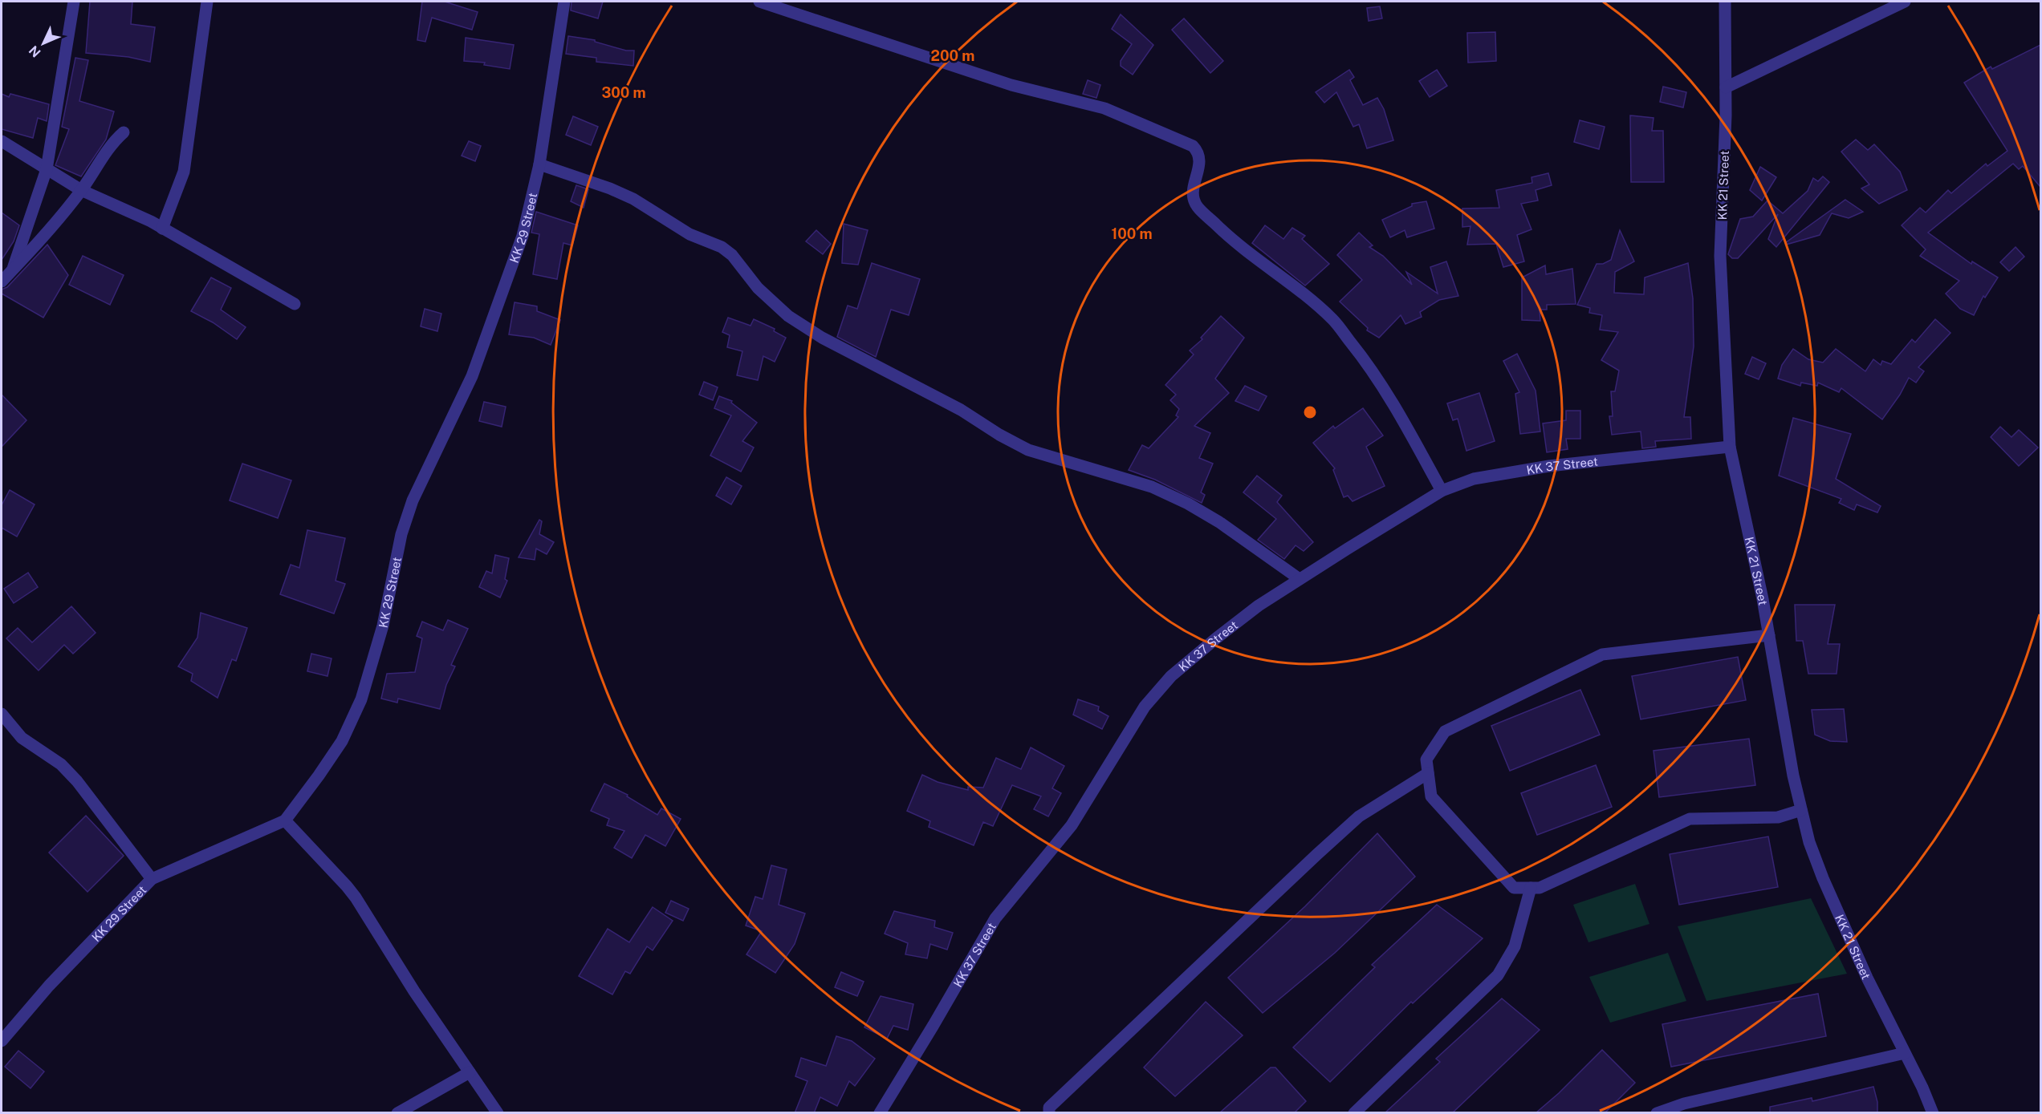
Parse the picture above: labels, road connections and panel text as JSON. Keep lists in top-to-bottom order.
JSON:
{
  "streets": {
    "street": ["KK 21 Street", "KK 29 Street", "KK 37 Street"]
  },
  "crossings": [
    ["KK 21 Street", "KK 37 Street"]
  ],
  "north": "bottom left",
  "rings": ["200 m", "300 m", "100 m"]
}
